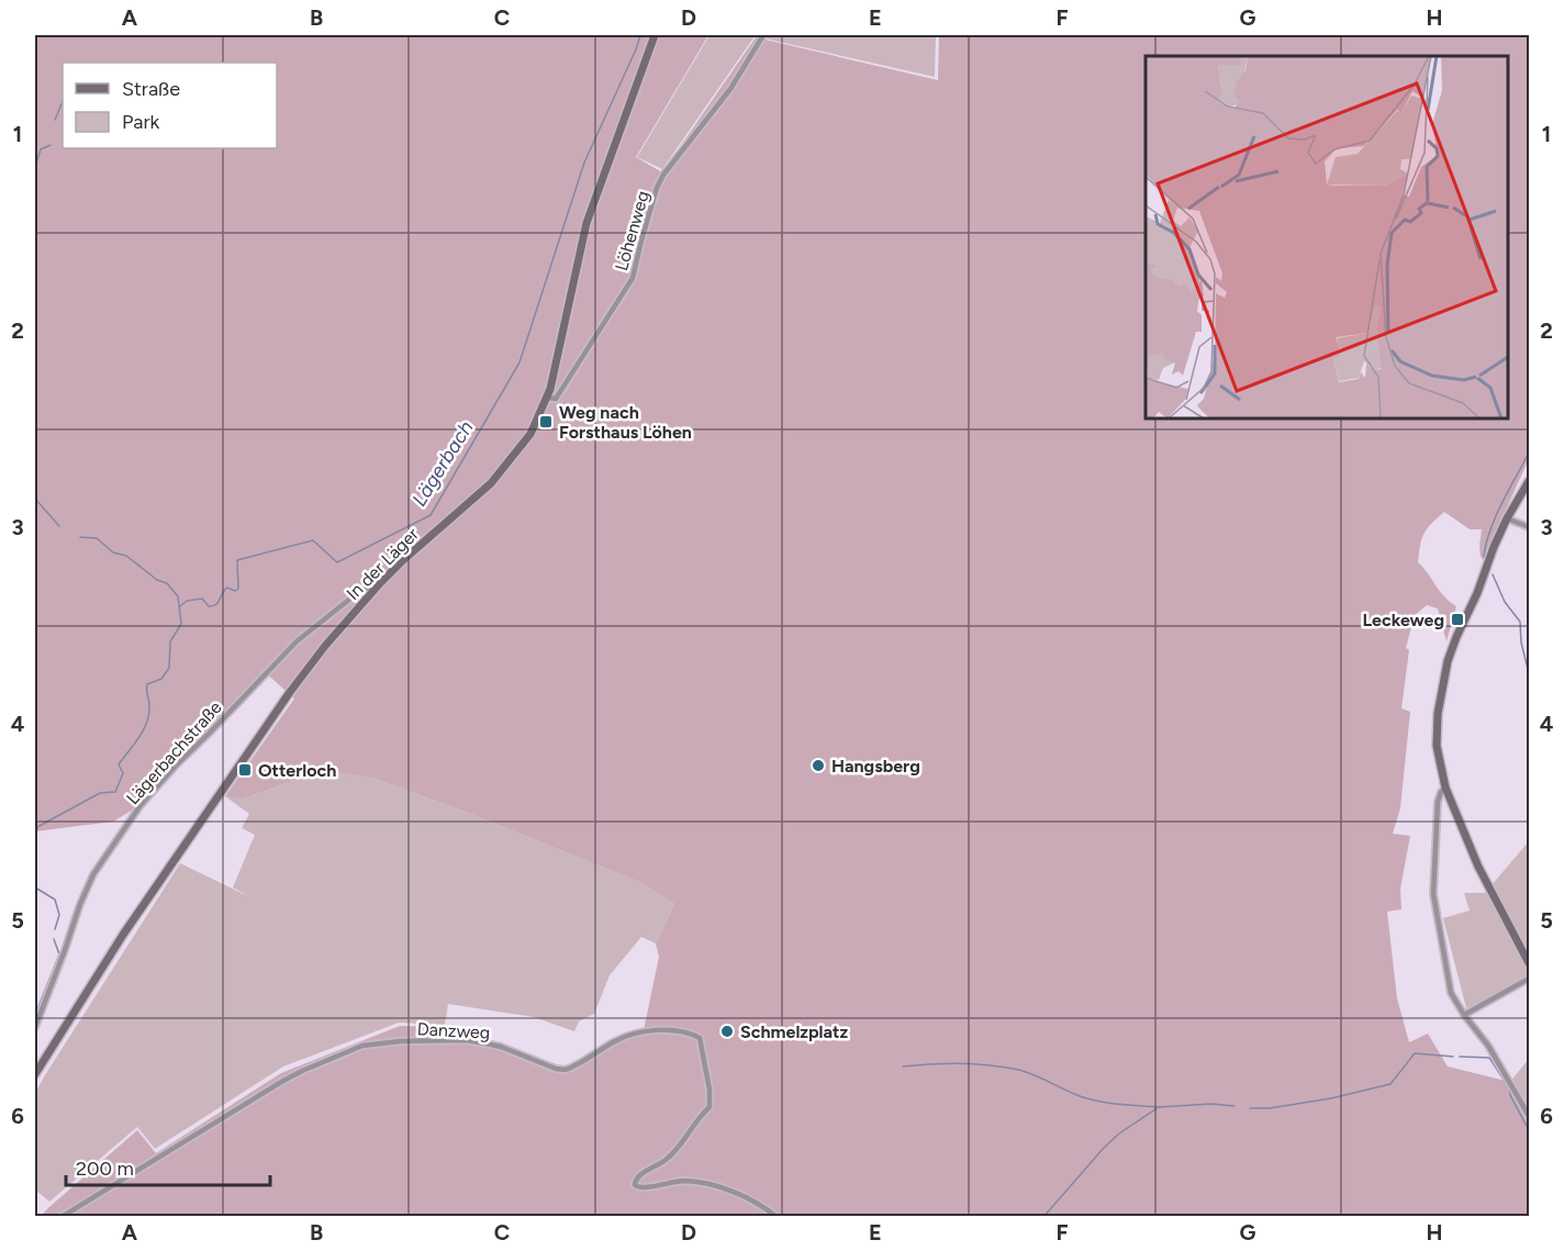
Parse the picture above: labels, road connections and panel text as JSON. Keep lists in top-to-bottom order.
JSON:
{
  "streets": {
    "main road": ["In der Läger"],
    "street": ["Löhenweg", "Lägerbachstraße", "Danzweg"]
  },
  "crossings": [
    ["Löhenweg", "In der Läger"],
    ["In der Läger", "Lägerbachstraße"]
  ],
  "water": ["Lägerbach"],
  "places": {
    "transit": ["Weg nach Forsthaus Löhen", "Leckeweg", "Otterloch"],
    "other": ["Hangsberg", "Schmelzplatz"]
  },
  "legend": ["Straße", "Park"],
  "scale_bar": "200 m",
  "grid": {
    "columns": [
      "A",
      "B",
      "C",
      "D",
      "E",
      "F",
      "G",
      "H"
    ],
    "rows": [
      "1",
      "2",
      "3",
      "4",
      "5",
      "6"
    ]
  }
}
